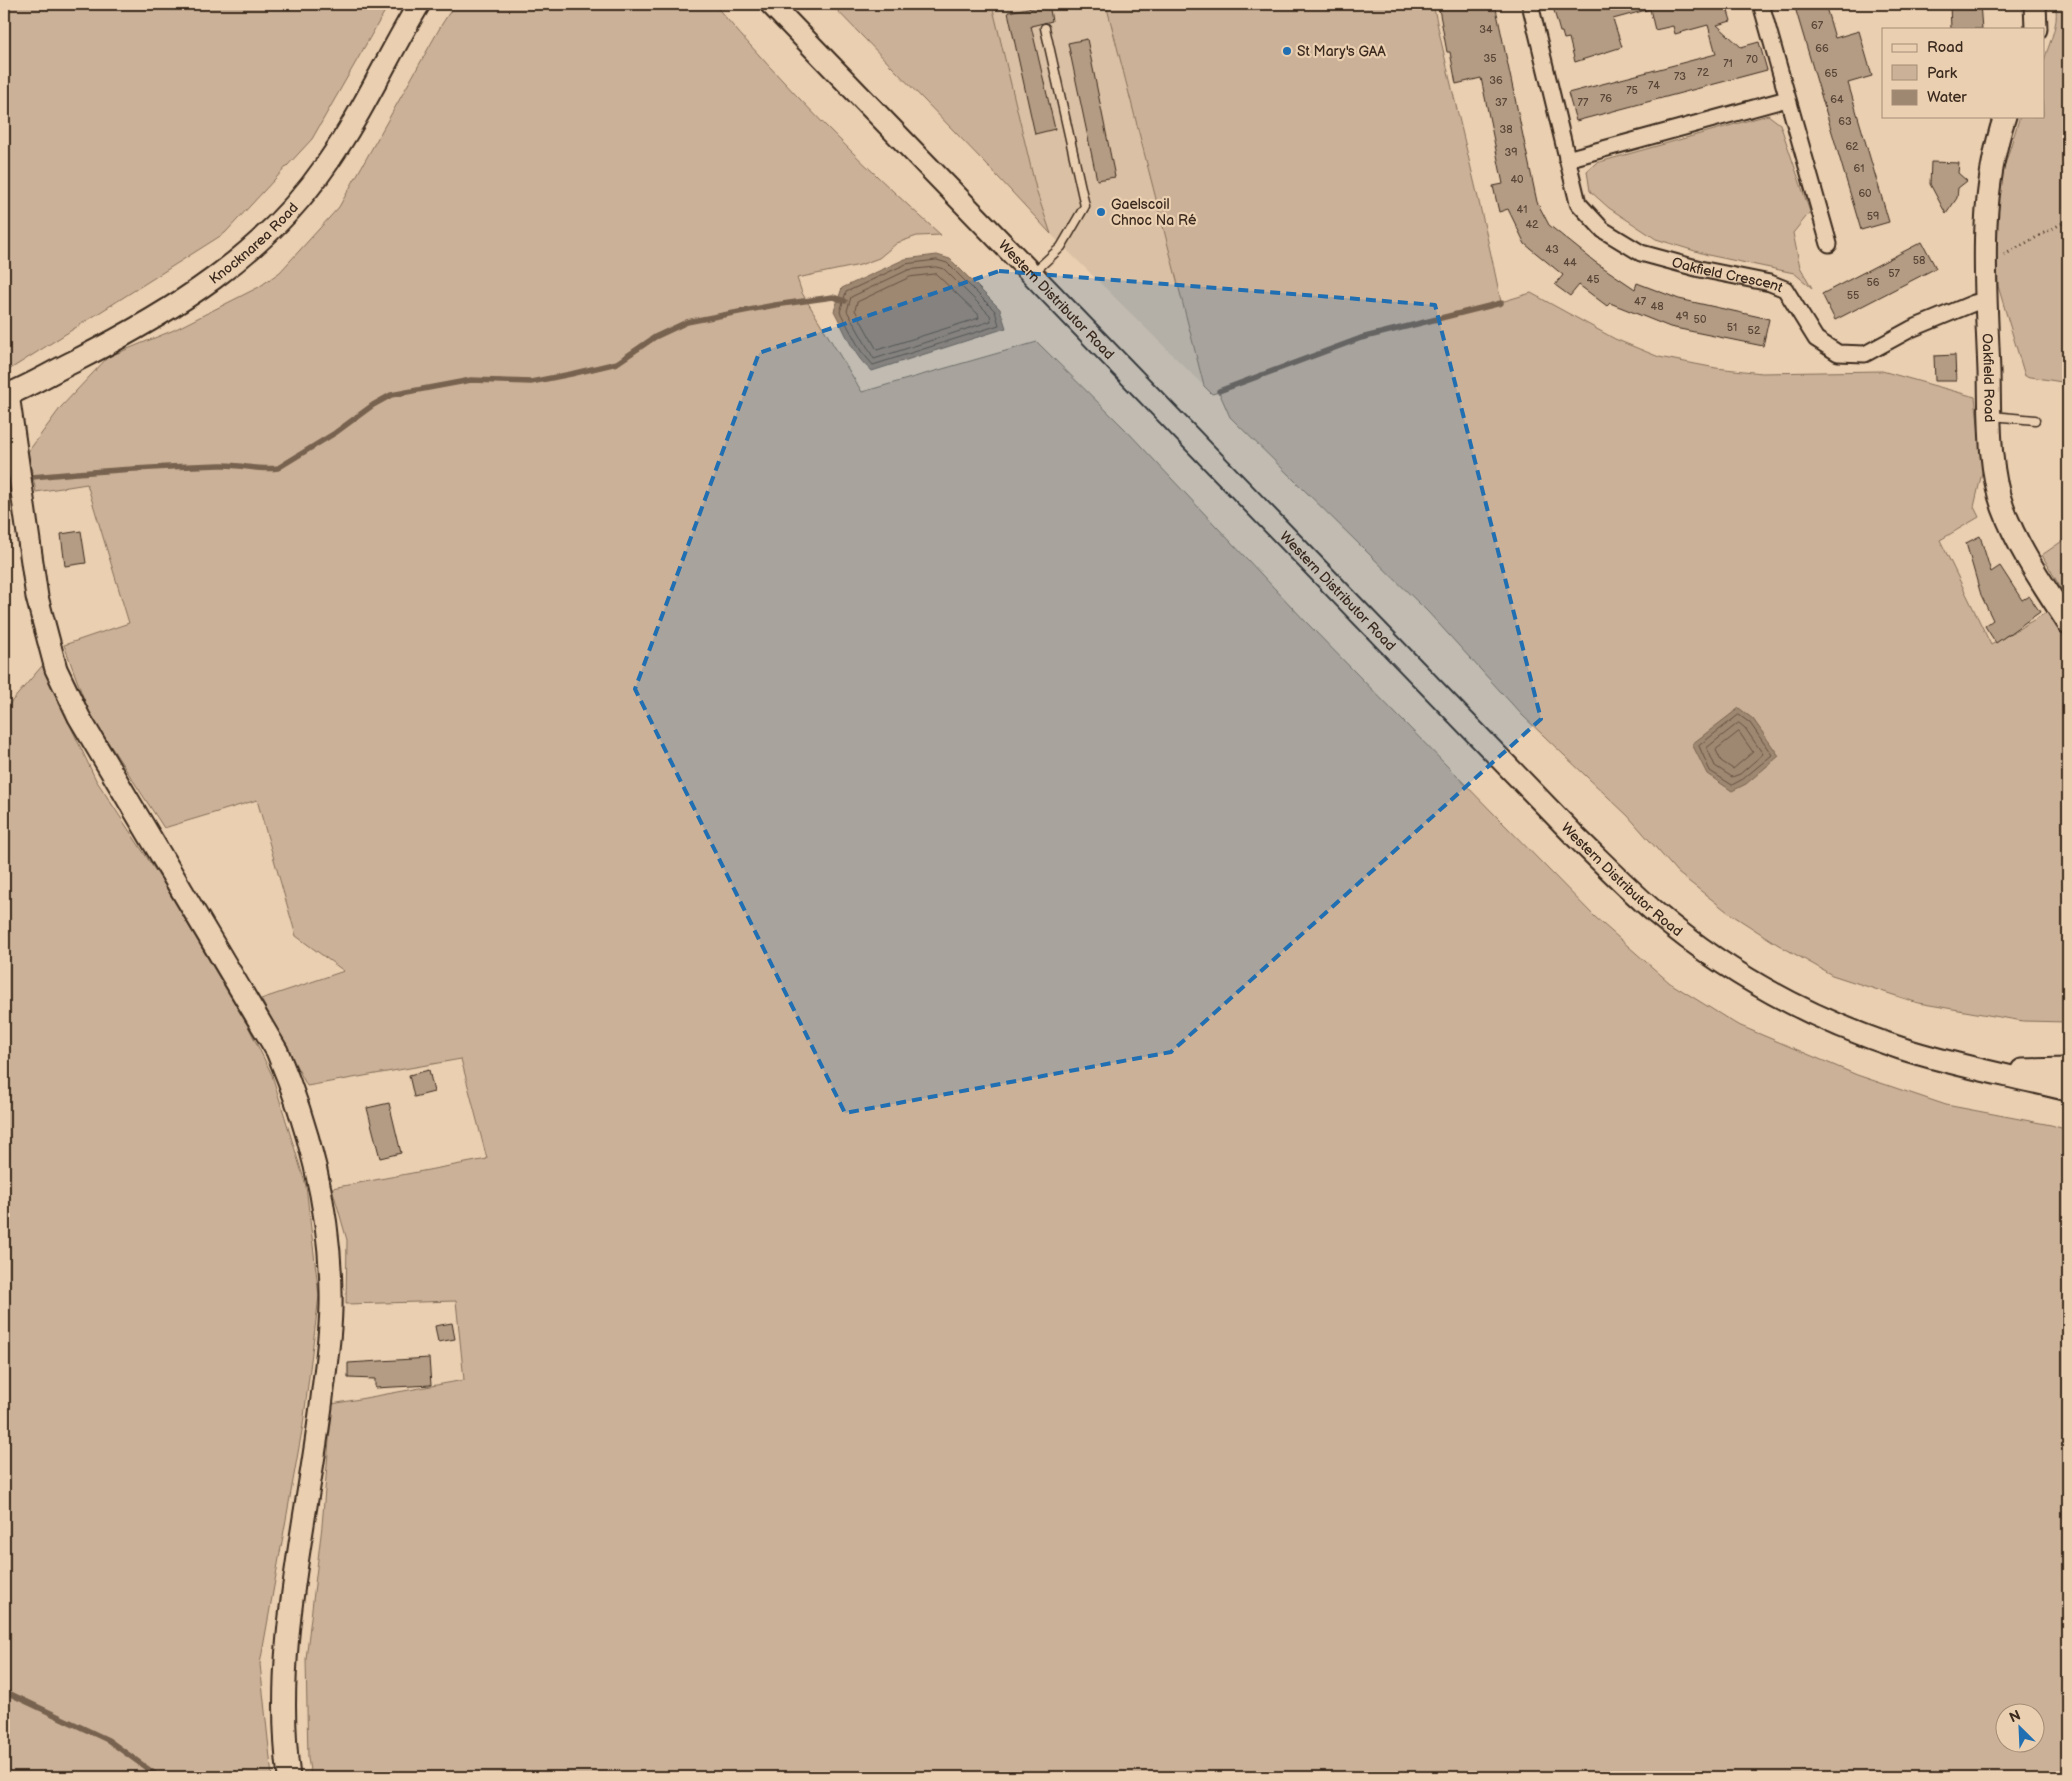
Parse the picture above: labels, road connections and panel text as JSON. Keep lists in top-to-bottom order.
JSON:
{
  "streets": {
    "street": [
      "Knocknarea Road",
      "Oakfield Crescent",
      "Western Distributor Road",
      "Oakfield Road"
    ]
  },
  "crossings": [
    ["Oakfield Crescent", "Oakfield Road"]
  ],
  "places": ["St Mary's GAA", "Gaelscoil Chnoc Na Ré"],
  "house_numbers": [
    "67",
    "34",
    "66",
    "35",
    "70",
    "71",
    "72",
    "65",
    "73",
    "36",
    "74",
    "75",
    "76",
    "64",
    "37",
    "77",
    "63",
    "38",
    "62",
    "39",
    "61",
    "40",
    "60",
    "41",
    "59",
    "42",
    "43",
    "58",
    "44",
    "57",
    "45",
    "56",
    "55",
    "47",
    "48",
    "49",
    "50",
    "51",
    "52"
  ],
  "legend": ["Road", "Park", "Water"],
  "north": "top left"
}
